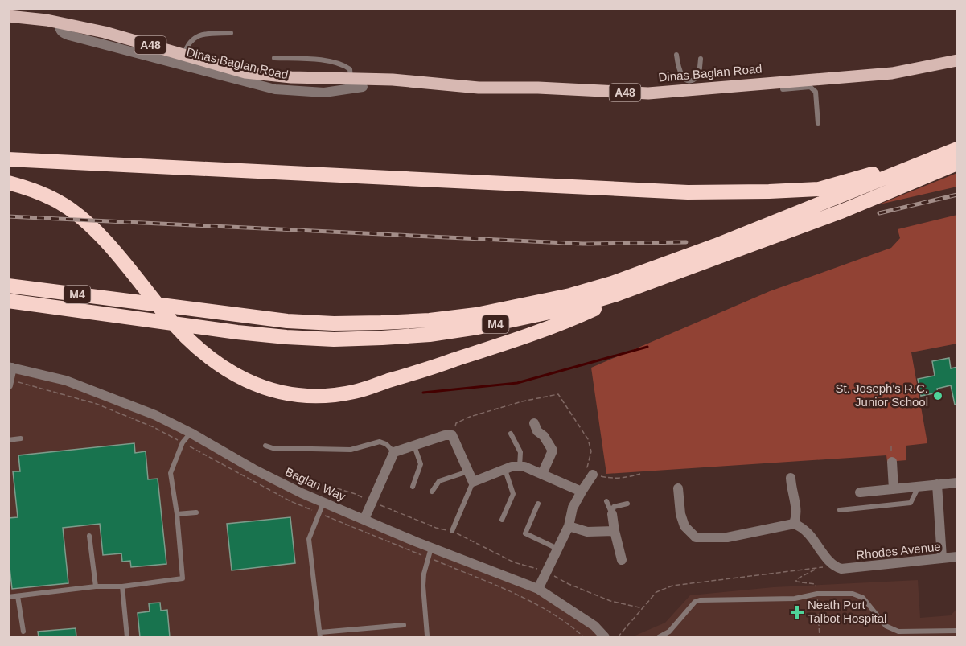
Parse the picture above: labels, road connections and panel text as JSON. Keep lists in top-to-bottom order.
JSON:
{
  "streets": {
    "highway": ["M4"],
    "main road": ["A48", "Dinas Baglan Road"],
    "street": ["Baglan Way", "Rhodes Avenue"]
  },
  "crossings": [
    ["A48", "Dinas Baglan Road"]
  ],
  "places": {
    "other": ["St. Joseph's R.C. Junior School"],
    "health": ["Neath Port Talbot Hospital"]
  }
}
